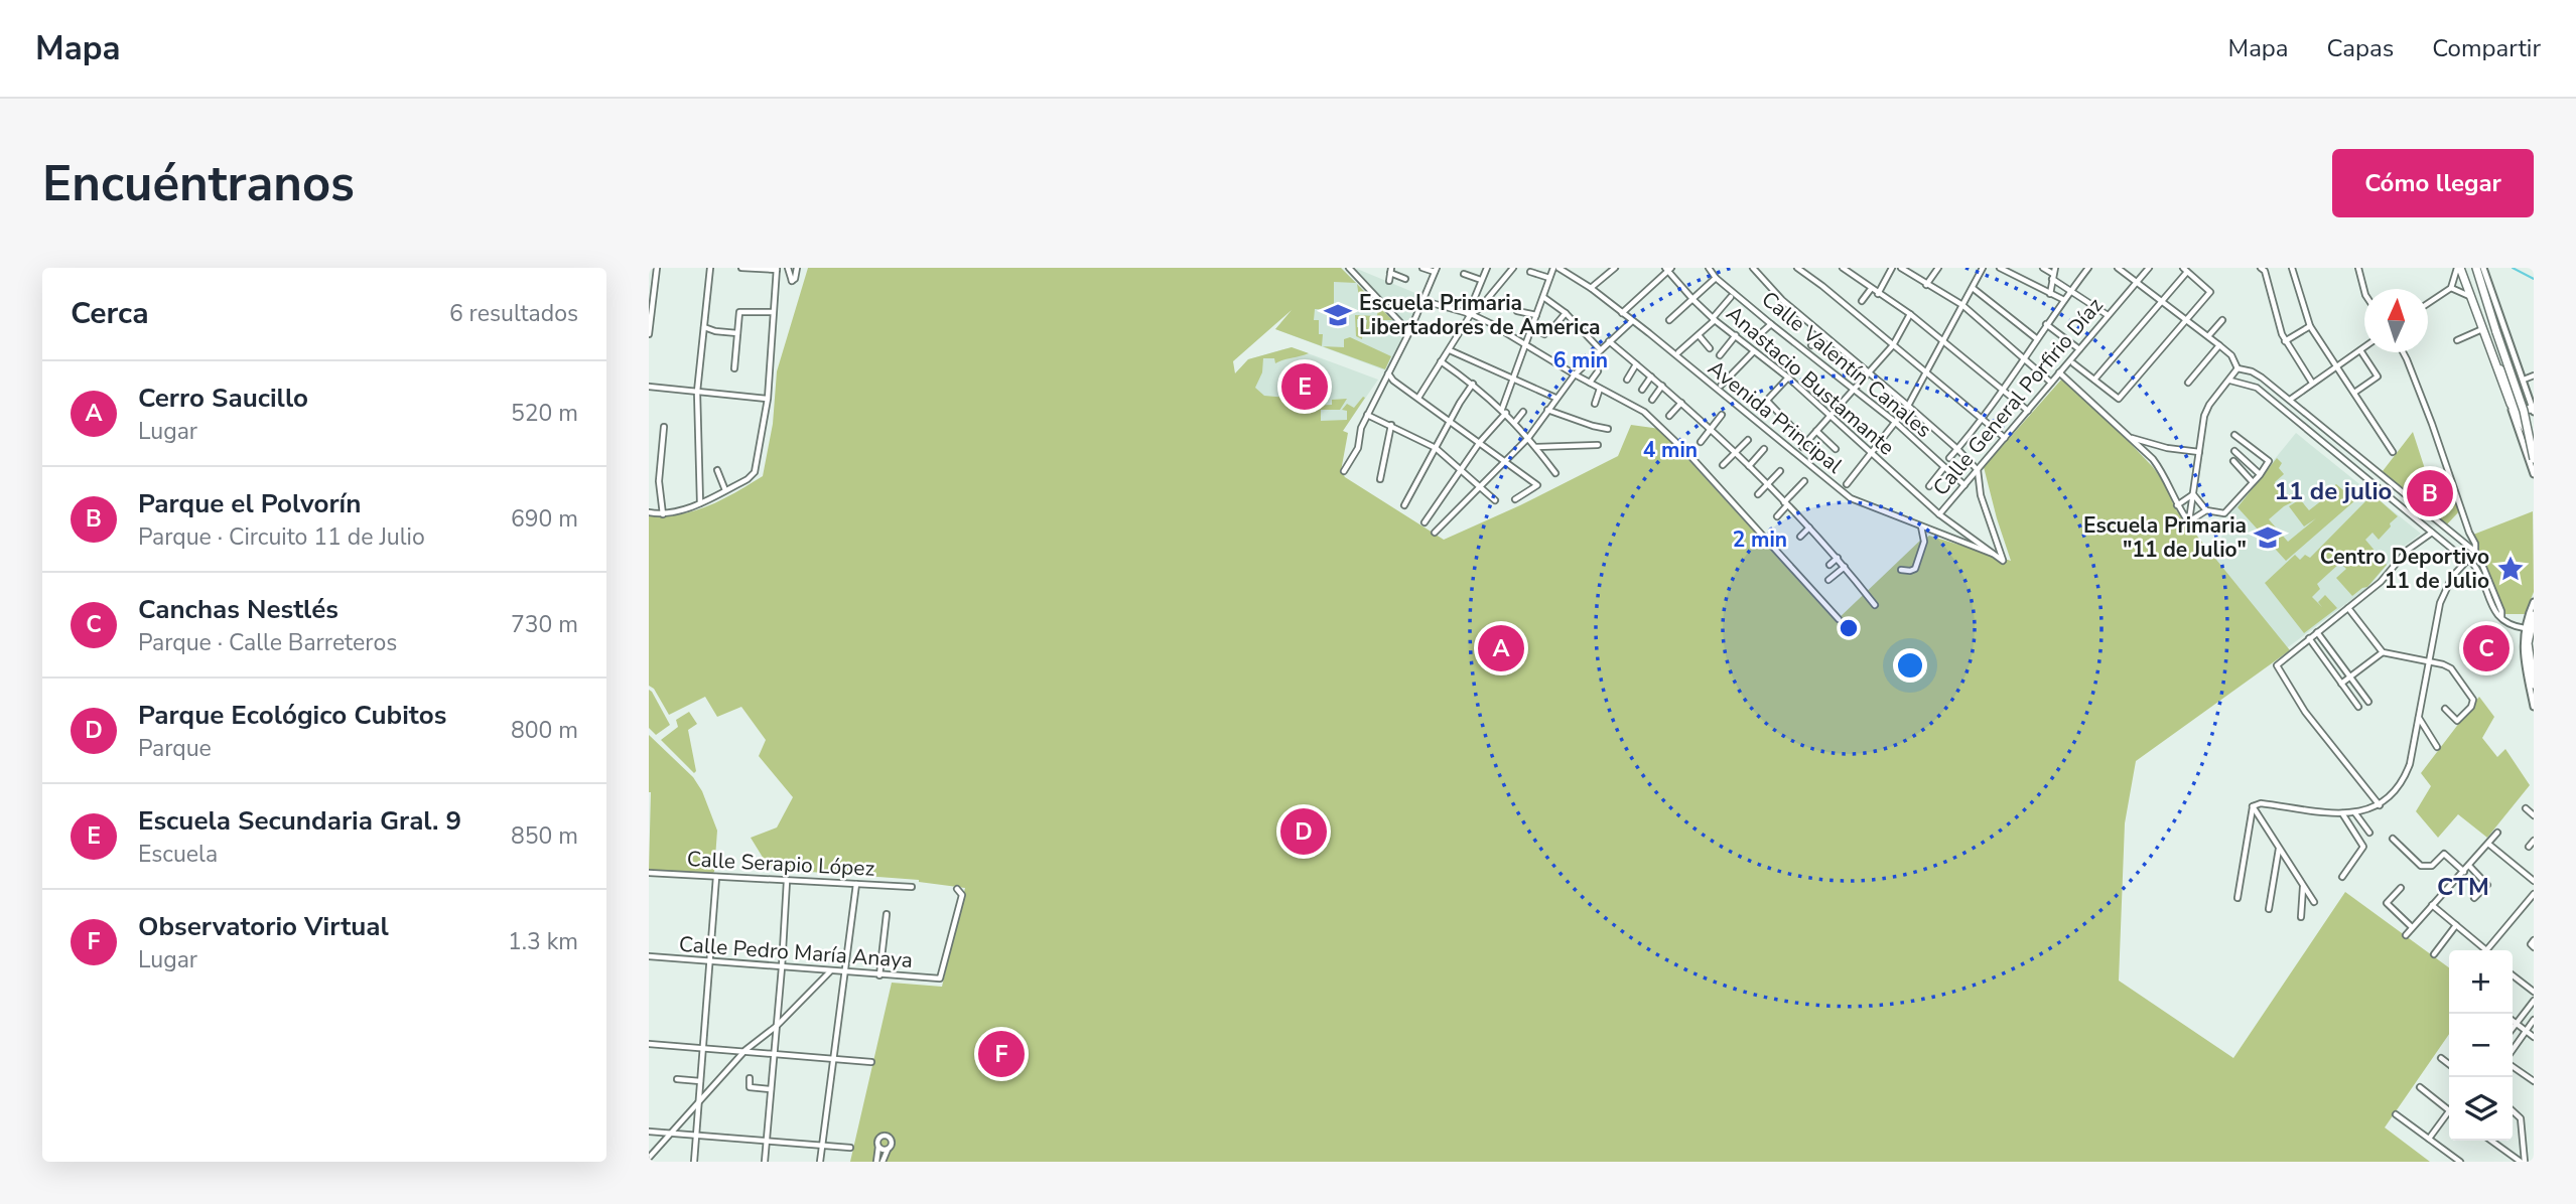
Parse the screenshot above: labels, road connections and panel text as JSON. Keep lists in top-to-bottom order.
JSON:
{
  "streets": {
    "street": [
      "Calle Valentín Canales",
      "Anastacio Bustamante",
      "Calle General Porfirio Díaz",
      "Avenida Principal",
      "Calle Serapio López",
      "Calle Pedro María Anaya"
    ]
  },
  "crossings": [
    ["Calle Valentín Canales", "Calle General Porfirio Díaz"],
    ["Anastacio Bustamante", "Calle General Porfirio Díaz"],
    ["Anastacio Bustamante", "Avenida Principal"]
  ],
  "districts": ["11 de julio", "CTM"],
  "places": {
    "school or university": ["Escuela Primaria Libertadores de America", "Escuela Primaria \"11 de Julio\""],
    "place": ["Centro Deportivo 11 de Julio"]
  },
  "north": "top",
  "page": {
    "header": "Mapa",
    "nav": ["Mapa", "Capas", "Compartir"],
    "buttons": "Cómo llegar",
    "title": "Encuéntranos",
    "heading": ["Cerca", "6 resultados"],
    "list": [
      {
        "mark": "A",
        "name": "Cerro Saucillo",
        "note": "Lugar",
        "value": "520 m"
      },
      {
        "mark": "B",
        "name": "Parque el Polvorín",
        "note": "Parque · Circuito 11 de Julio",
        "value": "690 m"
      },
      {
        "mark": "C",
        "name": "Canchas Nestlés",
        "note": "Parque · Calle Barreteros",
        "value": "730 m"
      },
      {
        "mark": "D",
        "name": "Parque Ecológico Cubitos",
        "note": "Parque",
        "value": "800 m"
      },
      {
        "mark": "E",
        "name": "Escuela Secundaria Gral. 9",
        "note": "Escuela",
        "value": "850 m"
      },
      {
        "mark": "F",
        "name": "Observatorio Virtual",
        "note": "Lugar",
        "value": "1.3 km"
      }
    ],
    "pins": [
      "E",
      "B",
      "A",
      "C",
      "D",
      "F"
    ],
    "map_buttons": ["+", "−"]
  },
  "rings": ["6 min", "4 min", "2 min"]
}
